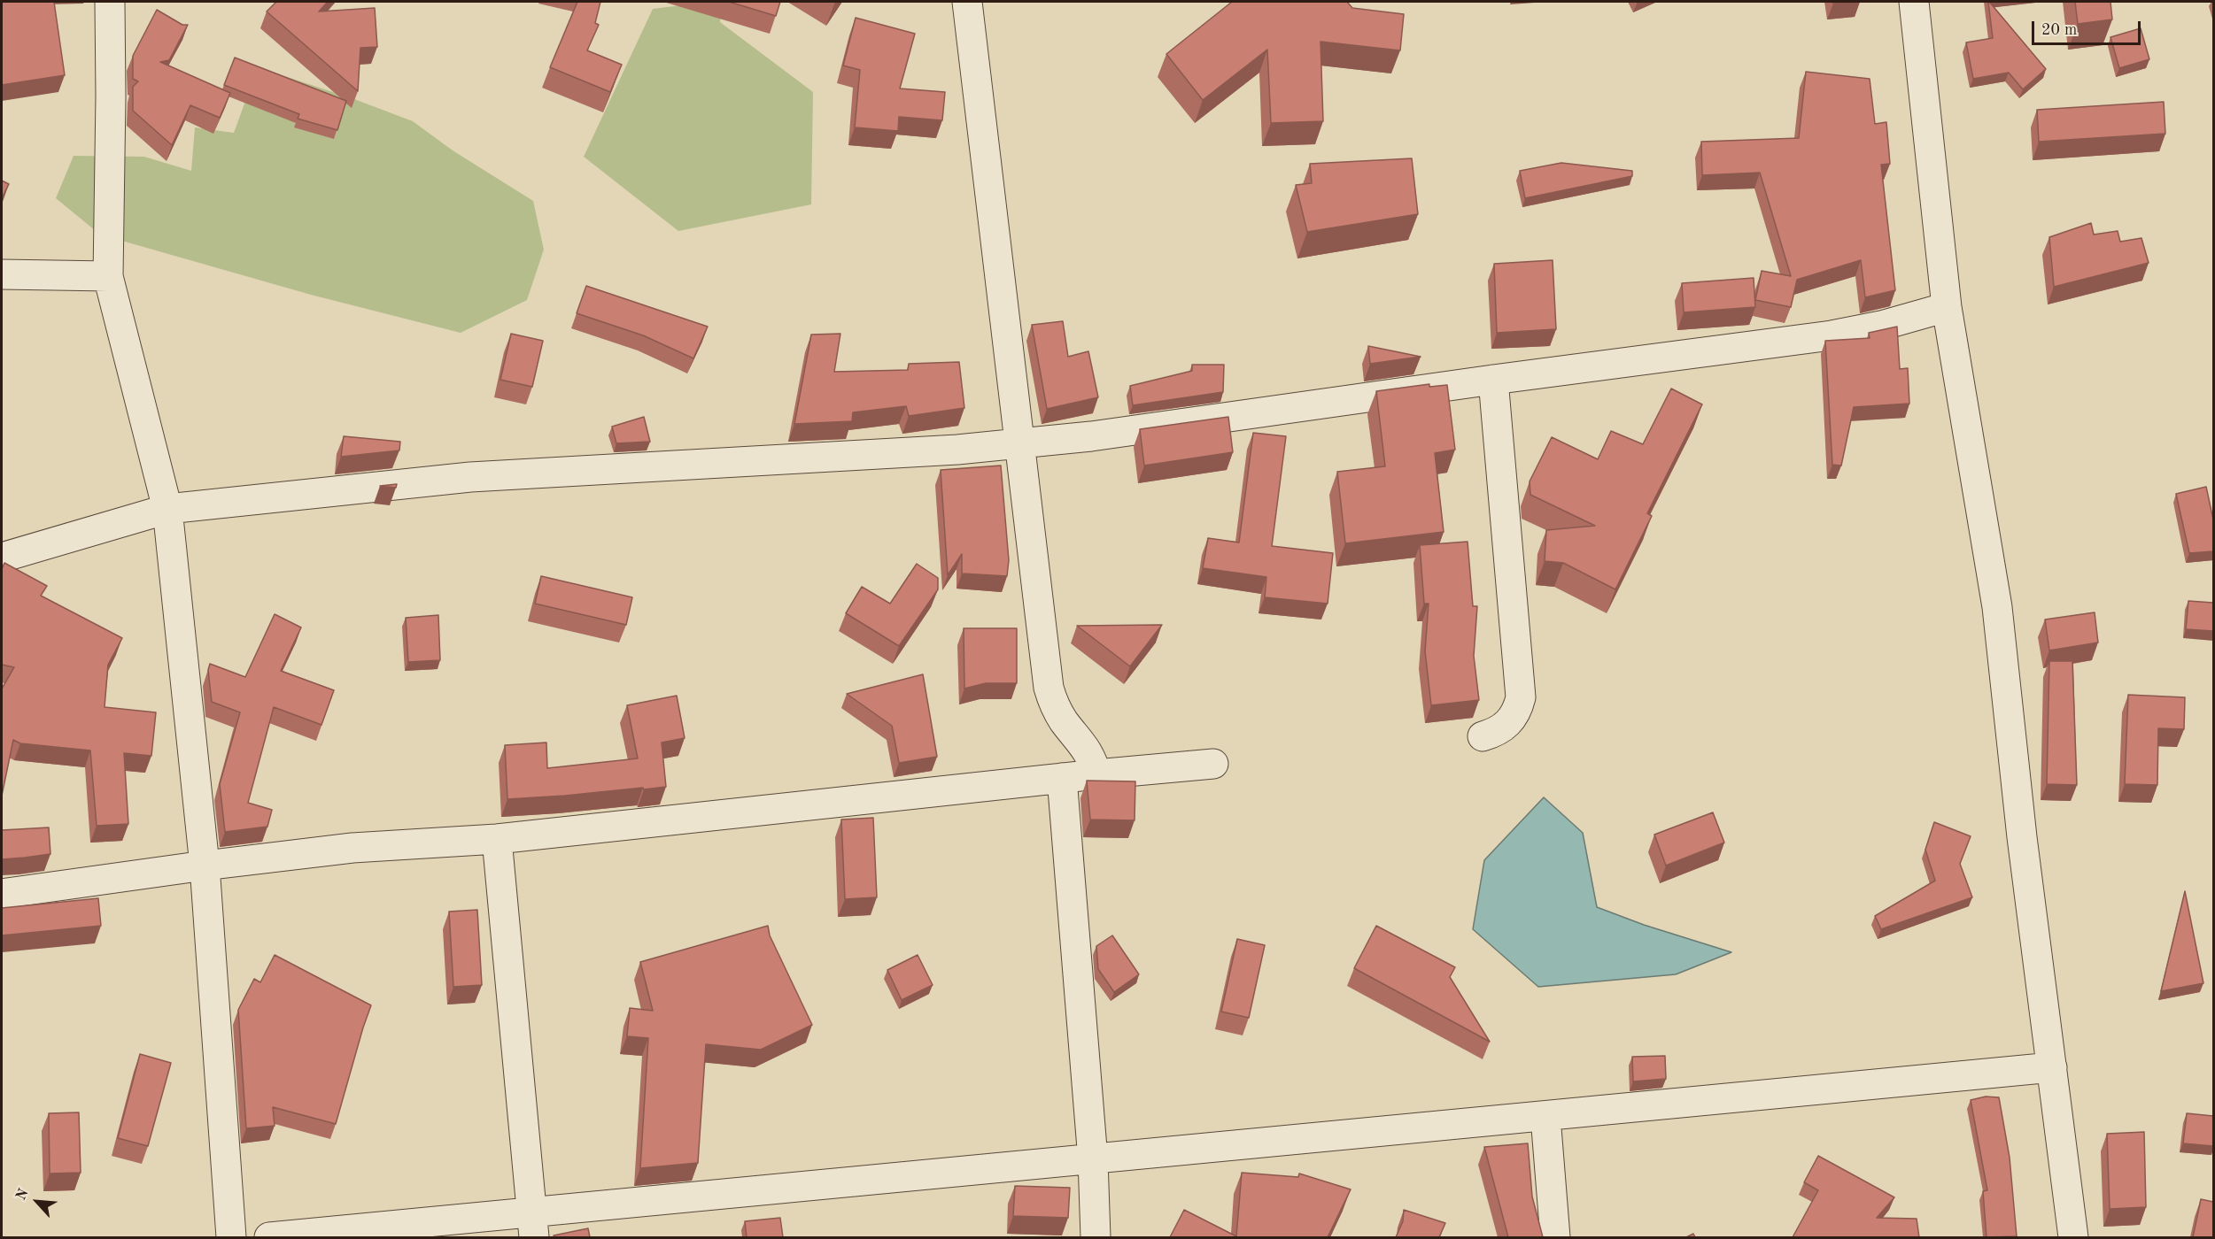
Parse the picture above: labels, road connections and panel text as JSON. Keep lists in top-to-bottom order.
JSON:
{
  "scale_bar": "20 m",
  "north": "top left"
}
